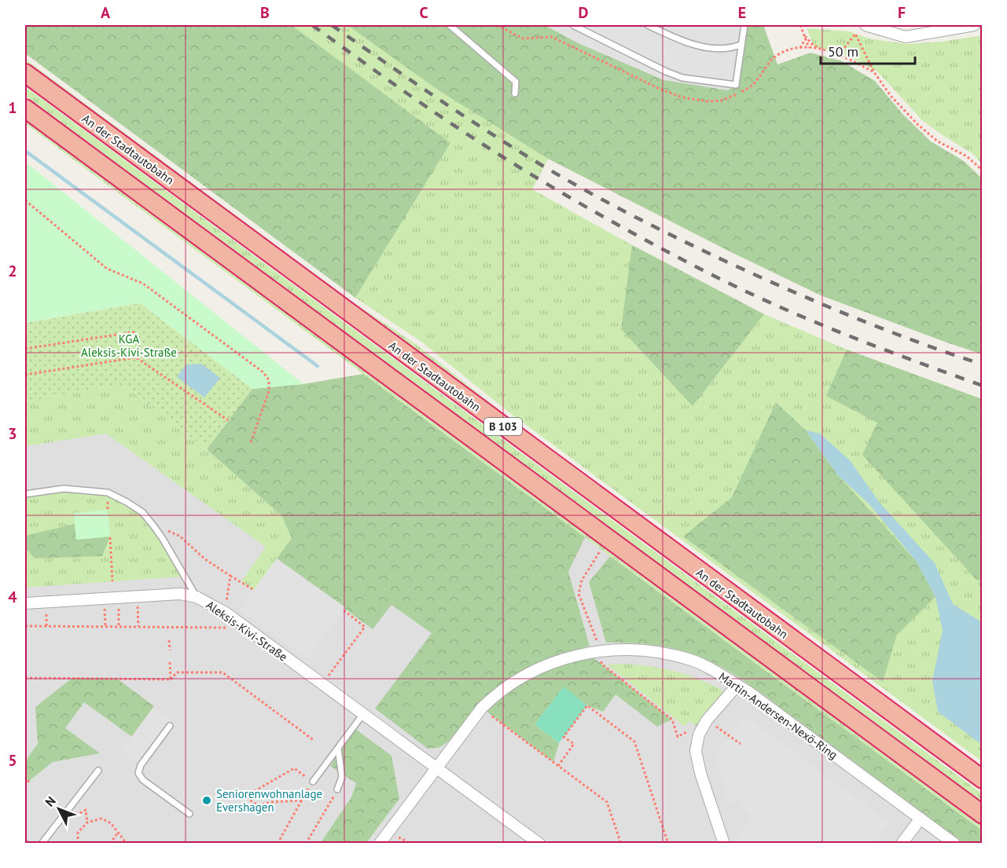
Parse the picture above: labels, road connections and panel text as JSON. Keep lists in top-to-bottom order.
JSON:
{
  "streets": {
    "highway": ["An der Stadtautobahn", "B 103"],
    "street": ["Aleksis-Kivi-Straße", "Martin-Andersen-Nexö-Ring"]
  },
  "crossings": [
    ["Aleksis-Kivi-Straße", "Martin-Andersen-Nexö-Ring"]
  ],
  "parks": ["KGA Aleksis-Kivi-Straße"],
  "places": ["Seniorenwohnanlage Evershagen"],
  "scale_bar": "50 m",
  "north": "top left",
  "grid": {
    "columns": [
      "A",
      "B",
      "C",
      "D",
      "E",
      "F"
    ],
    "rows": [
      "1",
      "2",
      "3",
      "4",
      "5"
    ]
  }
}
